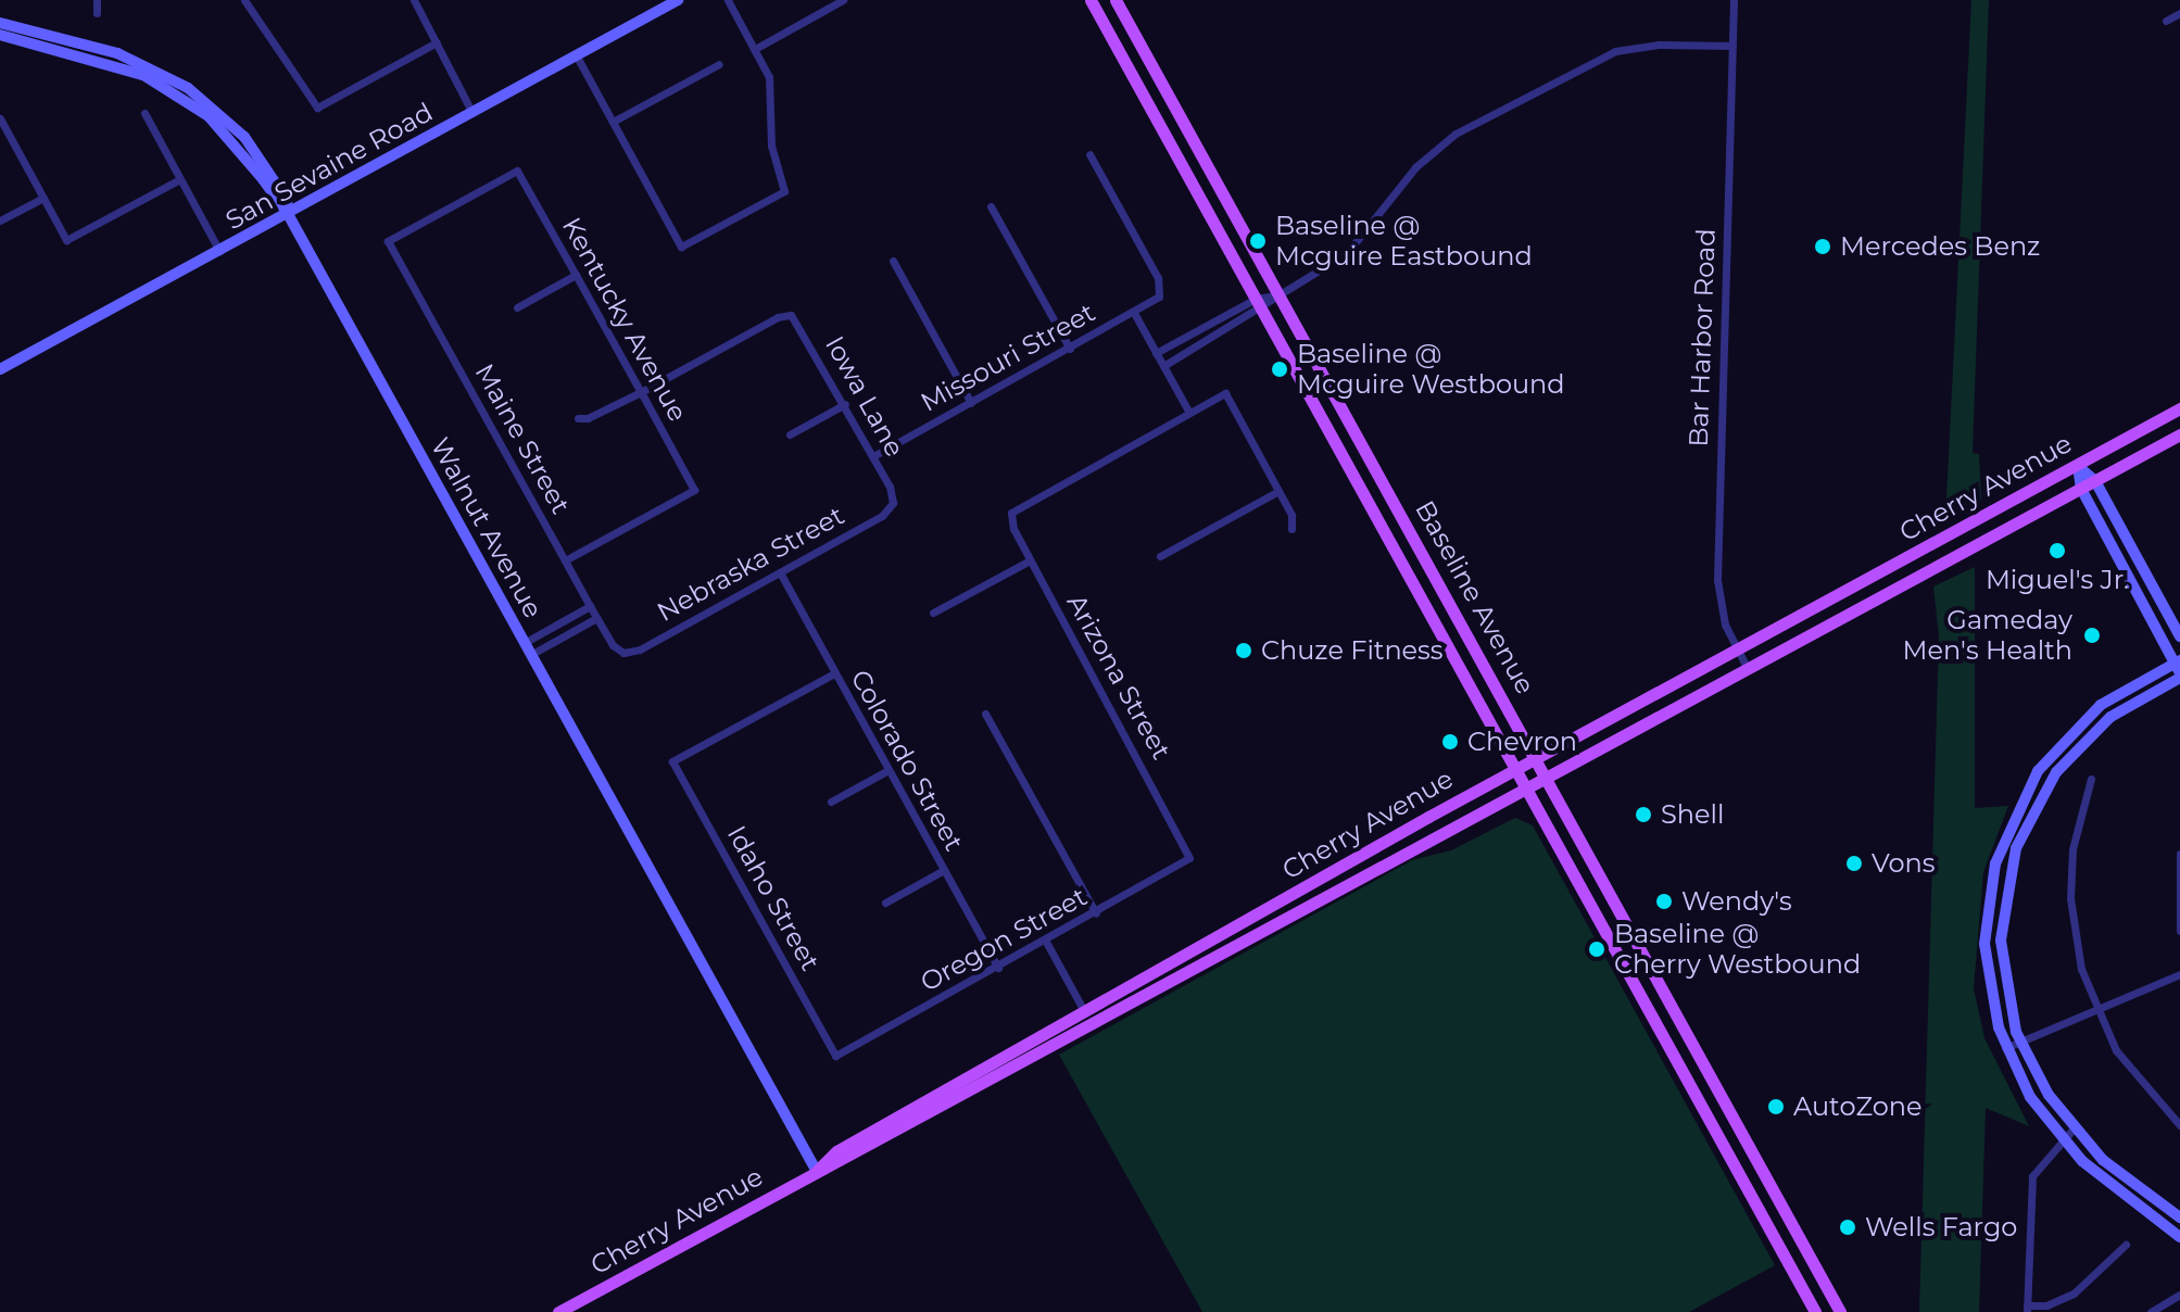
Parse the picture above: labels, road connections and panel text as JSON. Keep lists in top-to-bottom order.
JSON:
{
  "streets": {
    "main road": ["Cherry Avenue", "Baseline Avenue"],
    "street": [
      "San Sevaine Road",
      "Kentucky Avenue",
      "Bar Harbor Road",
      "Missouri Street",
      "Iowa Lane",
      "Maine Street",
      "Walnut Avenue",
      "Nebraska Street",
      "Arizona Street",
      "Colorado Street",
      "Idaho Street",
      "Oregon Street"
    ]
  },
  "crossings": [
    ["San Sevaine Road", "Walnut Avenue"],
    ["Kentucky Avenue", "Iowa Lane"],
    ["Kentucky Avenue", "Maine Street"],
    ["Bar Harbor Road", "Cherry Avenue"],
    ["Missouri Street", "Iowa Lane"],
    ["Iowa Lane", "Nebraska Street"],
    ["Maine Street", "Nebraska Street"],
    ["Cherry Avenue", "Walnut Avenue"],
    ["Cherry Avenue", "Baseline Avenue"],
    ["Nebraska Street", "Colorado Street"],
    ["Arizona Street", "Oregon Street"],
    ["Colorado Street", "Idaho Street"],
    ["Colorado Street", "Oregon Street"],
    ["Idaho Street", "Oregon Street"]
  ],
  "places": [
    "Baseline @ Mcguire Eastbound",
    "Mercedes Benz",
    "Baseline @ Mcguire Westbound",
    "Miguel's Jr.",
    "Gameday Men's Health",
    "Chuze Fitness",
    "Chevron",
    "Shell",
    "Vons",
    "Wendy's",
    "Baseline @ Cherry Westbound",
    "AutoZone",
    "Wells Fargo"
  ]
}
